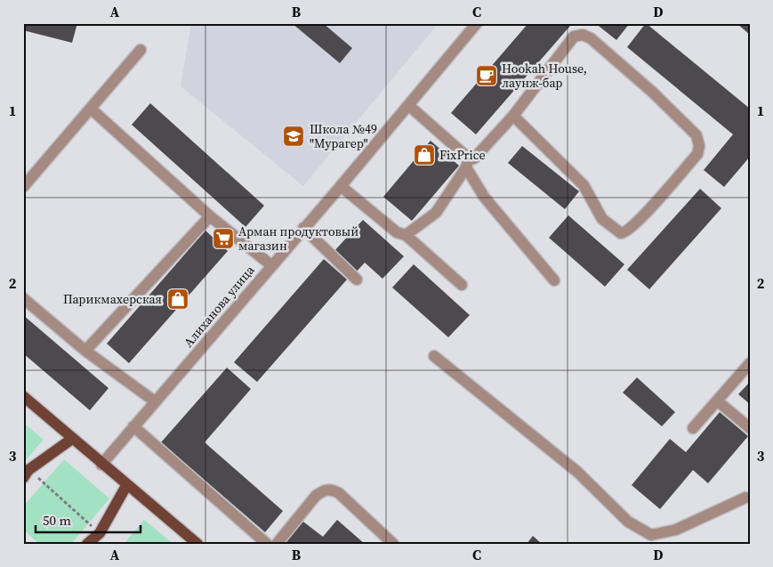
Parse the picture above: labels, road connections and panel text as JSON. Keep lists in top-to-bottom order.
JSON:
{
  "streets": {
    "street": ["Алиханова улица"]
  },
  "places": {
    "cafe": ["Hookah House, лаунж-бар"],
    "school or university": ["Школа №49 \"Мурагер\""],
    "shop": ["FixPrice", "Парикмахерская"],
    "supermarket": ["Арман продуктовый магазин"]
  },
  "scale_bar": "50 m",
  "grid": {
    "columns": [
      "A",
      "B",
      "C",
      "D"
    ],
    "rows": ["1", "2", "3"]
  }
}
